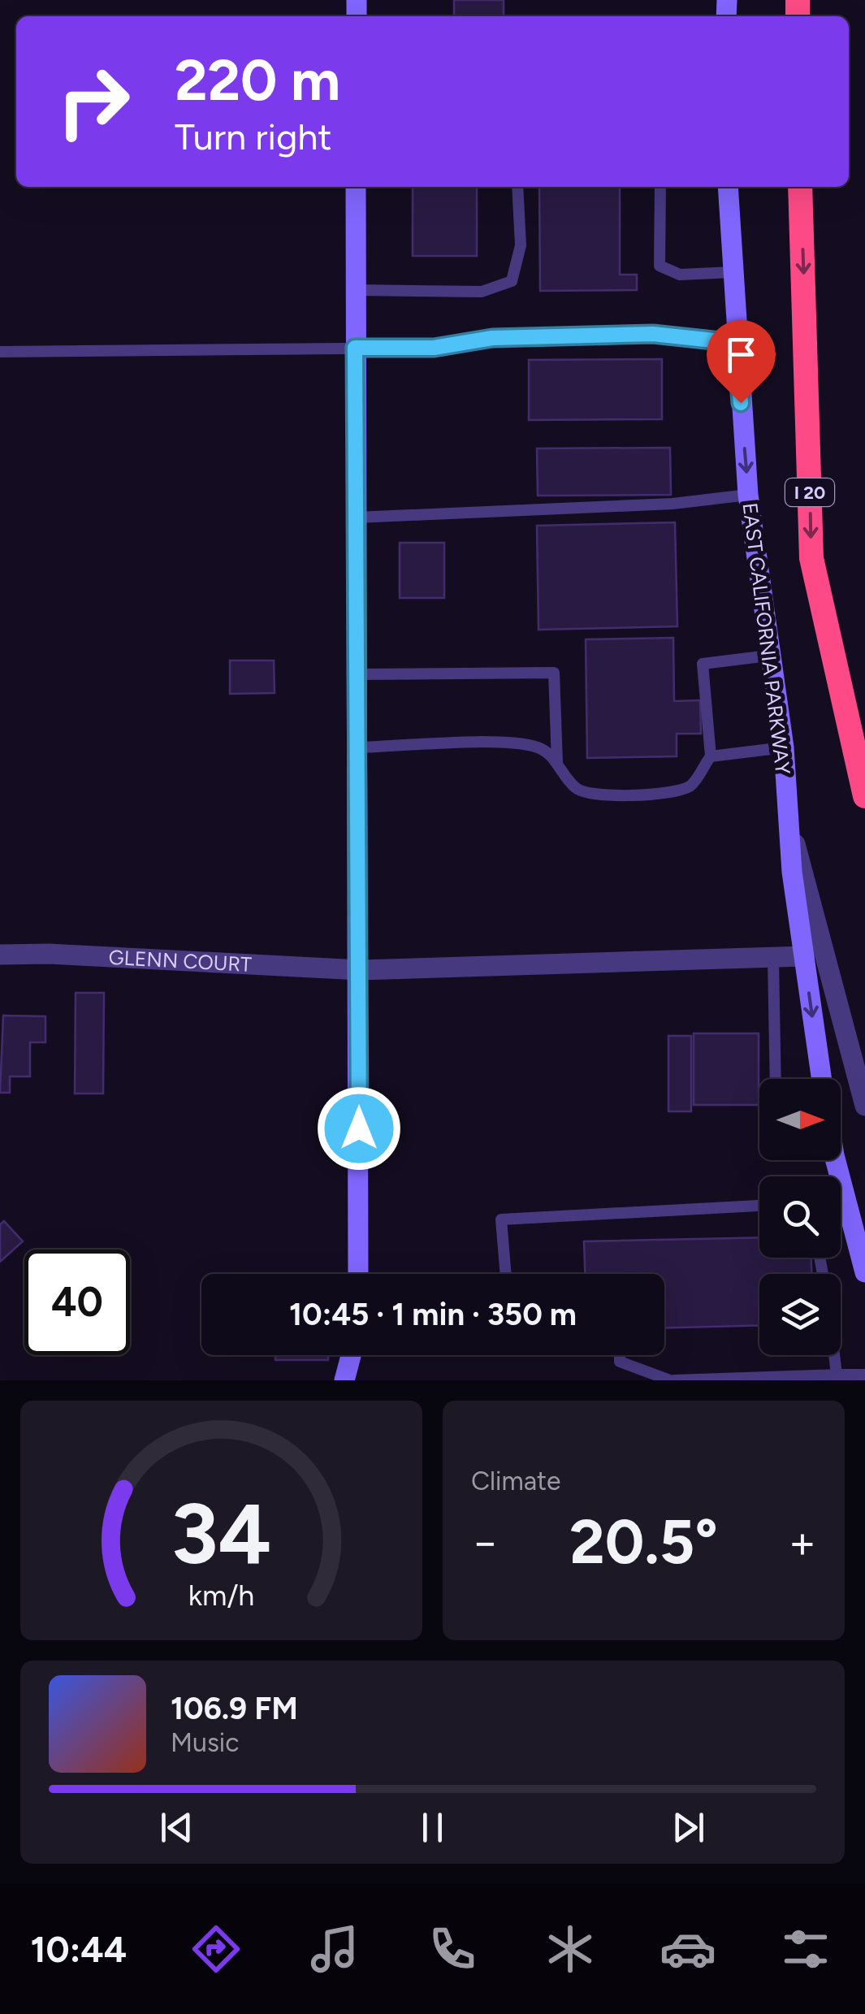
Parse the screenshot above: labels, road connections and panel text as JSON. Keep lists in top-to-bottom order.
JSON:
{
  "streets": {
    "highway": ["I 20"],
    "street": ["EAST CALIFORNIA PARKWAY", "GLENN COURT"]
  },
  "crossings": [
    ["EAST CALIFORNIA PARKWAY", "GLENN COURT"]
  ],
  "north": "right",
  "page": {
    "turn": ["220 m", "Turn right"],
    "limit": "40",
    "trip": "10:45 · 1 min · 350 m",
    "tile": "Climate",
    "heat": ["−", "20.5°", "+"],
    "song": ["106.9 FM", "Music"],
    "tabs": "10:44",
    "gauge": ["34", "km/h"]
  }
}
